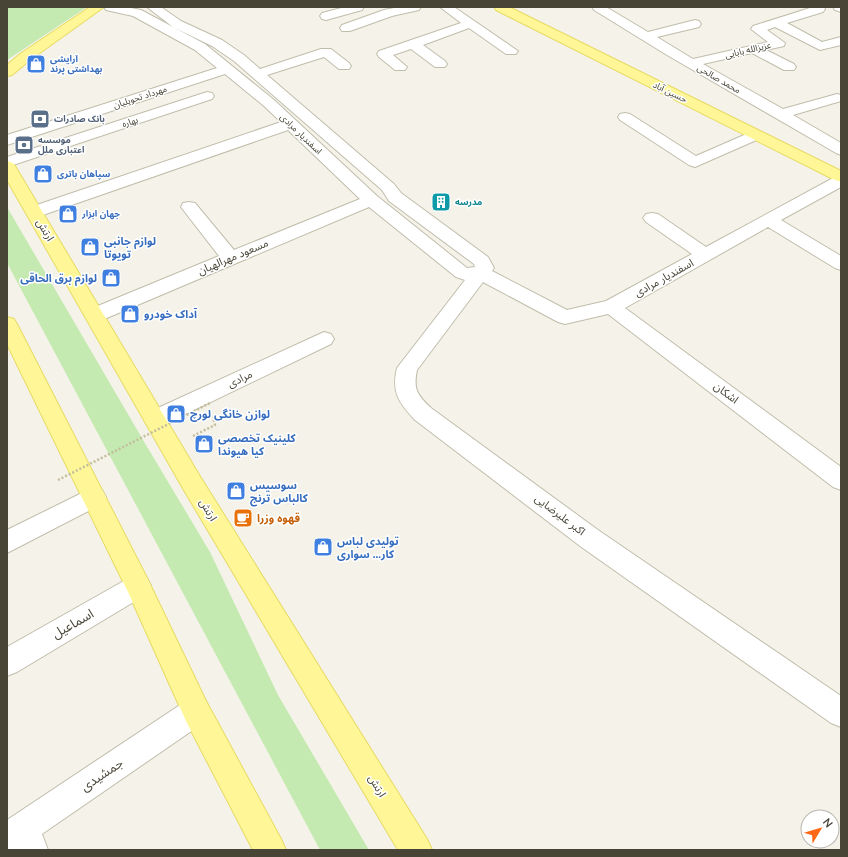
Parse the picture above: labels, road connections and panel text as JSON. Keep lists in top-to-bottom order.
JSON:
{
  "streets": {
    "main road": ["حسین آباد", "ارتش"],
    "street": [
      "عزیزالله بابایی",
      "محمد صالحی",
      "مهرداد تحویلیان",
      "بهاره",
      "اسفندیار مرادی",
      "مسعود مهرالهیان",
      "مرادی",
      "اشکان",
      "اکبر علیرضایی",
      "اسماعیل",
      "جمشیدی"
    ]
  },
  "crossings": [
    ["عزیزالله بابایی", "محمد صالحی"],
    ["حسین آباد", "اسفندیار مرادی"],
    ["مهرداد تحویلیان", "اسفندیار مرادی"],
    ["اسفندیار مرادی", "مسعود مهرالهیان"],
    ["اسفندیار مرادی", "اشکان"],
    ["اسفندیار مرادی", "اکبر علیرضایی"],
    ["ارتش", "مسعود مهرالهیان"],
    ["ارتش", "مرادی"]
  ],
  "places": {
    "shop": [
      "آرایشی بهداشتی پرند",
      "سپاهان باتری",
      "جهان ابزار",
      "لوازم جانبی تویوتا",
      "لوازم برق الحاقی",
      "آداک خودرو",
      "لوازن خانگی لورچ",
      "کلینیک تخصصی کیا هیوندا",
      "سوسیس کالباس ترنج",
      "تولیدی لباس کار... سواری"
    ],
    "bank": ["بانک صادرات", "موسسه اعتباری ملل"],
    "building": ["مدرسه"],
    "cafe": ["قهوه وزرا"]
  },
  "north": "top right"
}
